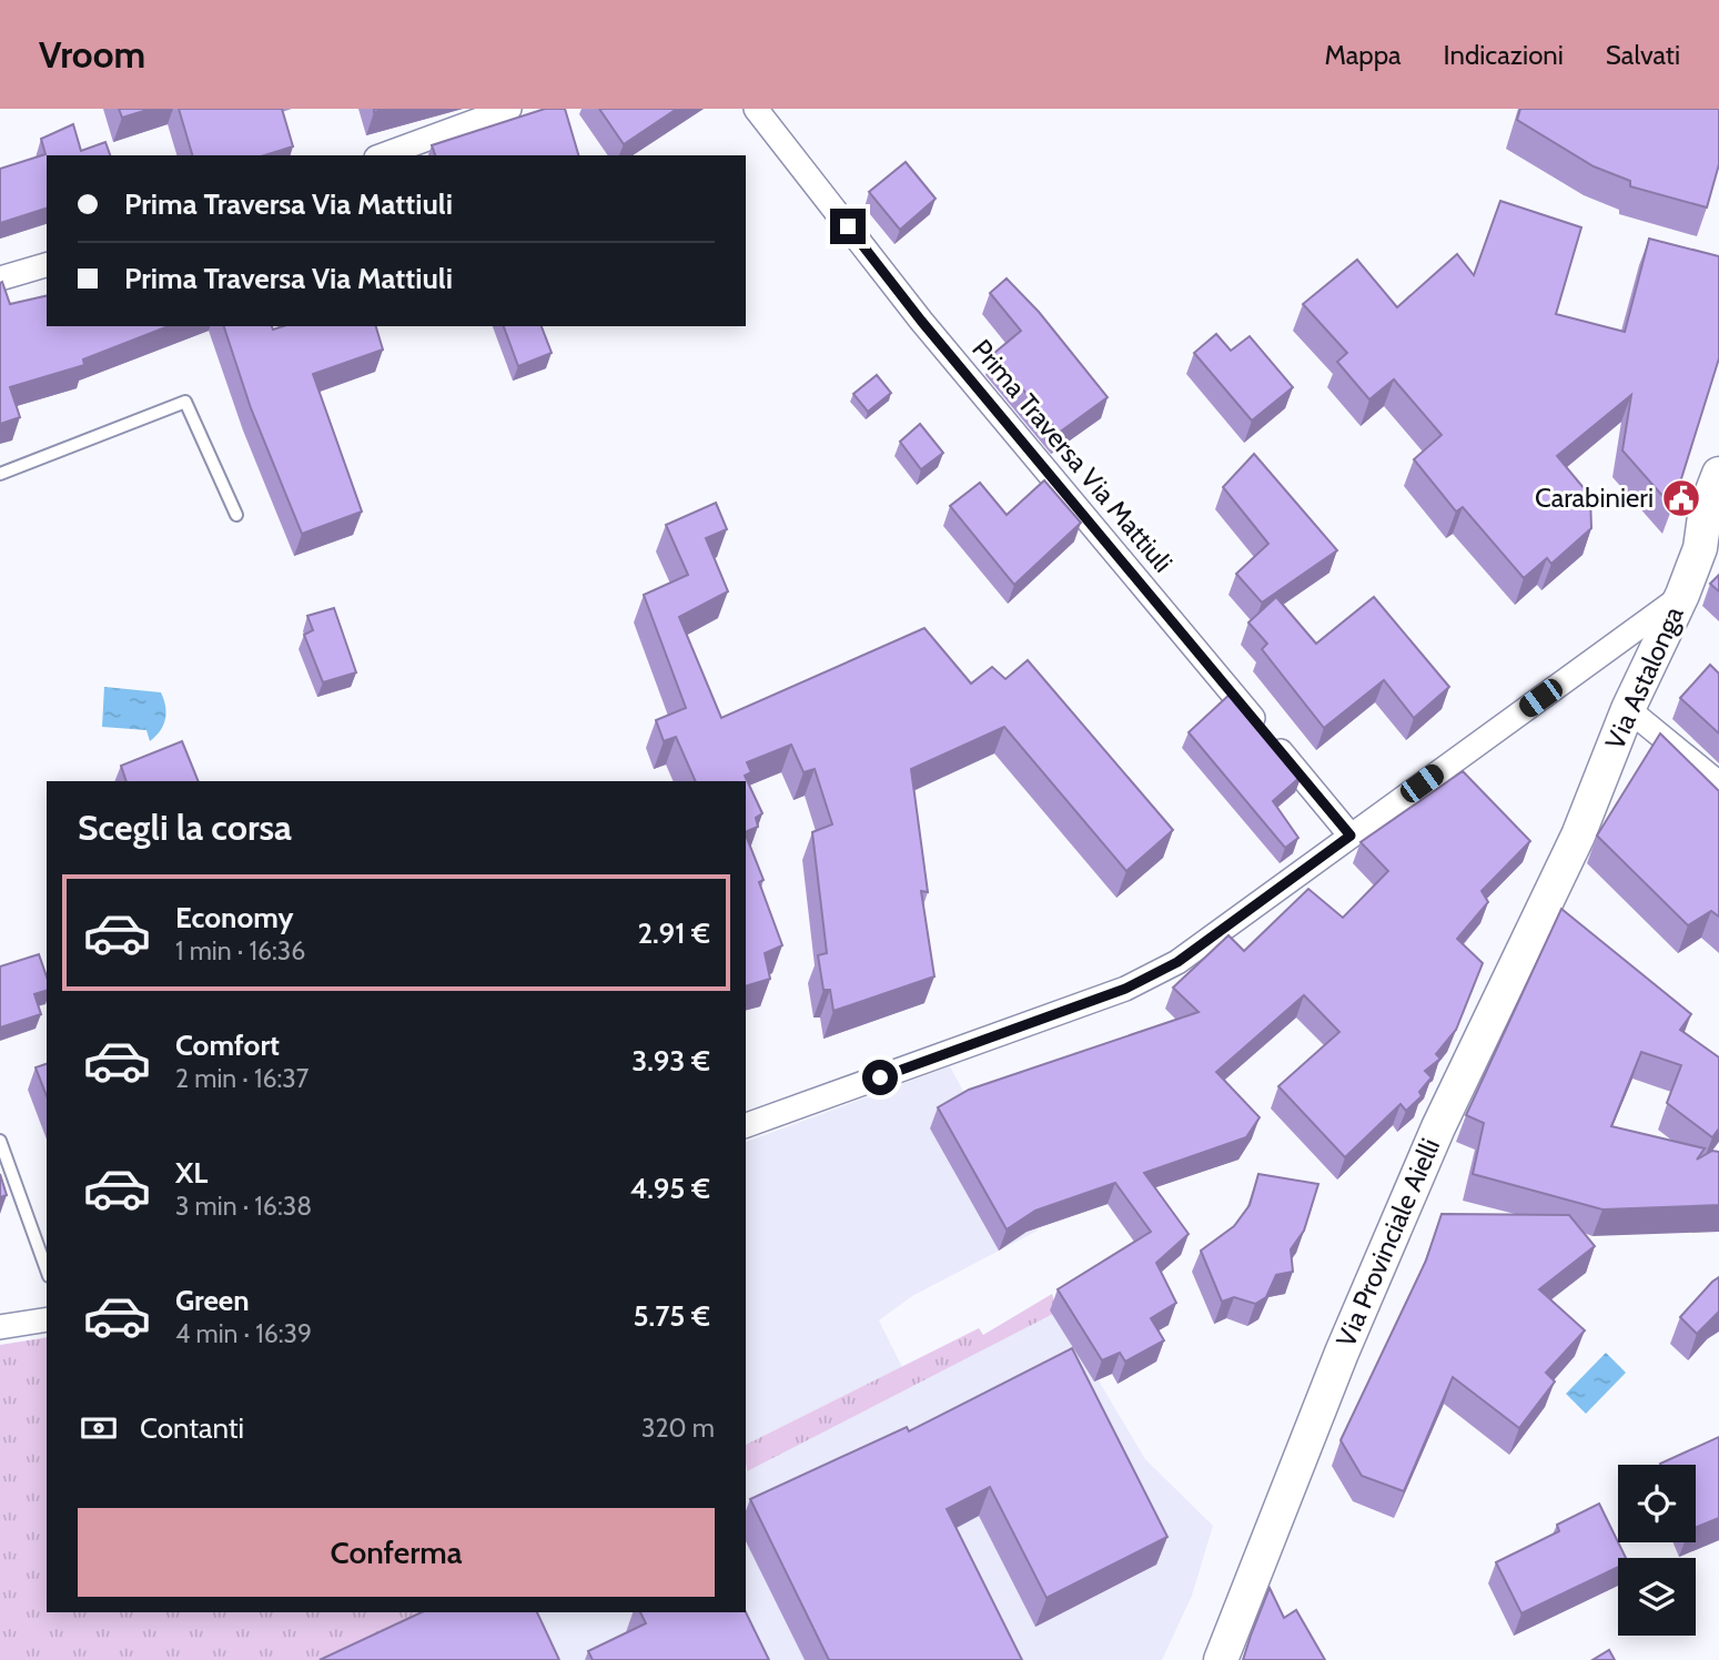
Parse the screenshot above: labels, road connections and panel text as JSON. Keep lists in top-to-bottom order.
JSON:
{
  "streets": {
    "street": ["Prima Traversa Via Mattiuli", "Via Astalonga", "Via Provinciale Aielli"]
  },
  "crossings": [
    ["Via Astalonga", "Via Provinciale Aielli"]
  ],
  "places": {
    "public building": ["Carabinieri"]
  },
  "page": {
    "header": "Vroom",
    "nav": ["Mappa", "Indicazioni", "Salvati"],
    "banner": ["Prima Traversa Via Mattiuli", "Prima Traversa Via Mattiuli"],
    "heading": "Scegli la corsa",
    "list": [
      {
        "name": "Economy",
        "note": "1 min · 16:36",
        "value": "2.91 €"
      },
      {
        "name": "Comfort",
        "note": "2 min · 16:37",
        "value": "3.93 €"
      },
      {
        "name": "XL",
        "note": "3 min · 16:38",
        "value": "4.95 €"
      },
      {
        "name": "Green",
        "note": "4 min · 16:39",
        "value": "5.75 €"
      }
    ],
    "pay": ["Contanti", "320 m"],
    "buttons": "Conferma"
  }
}
